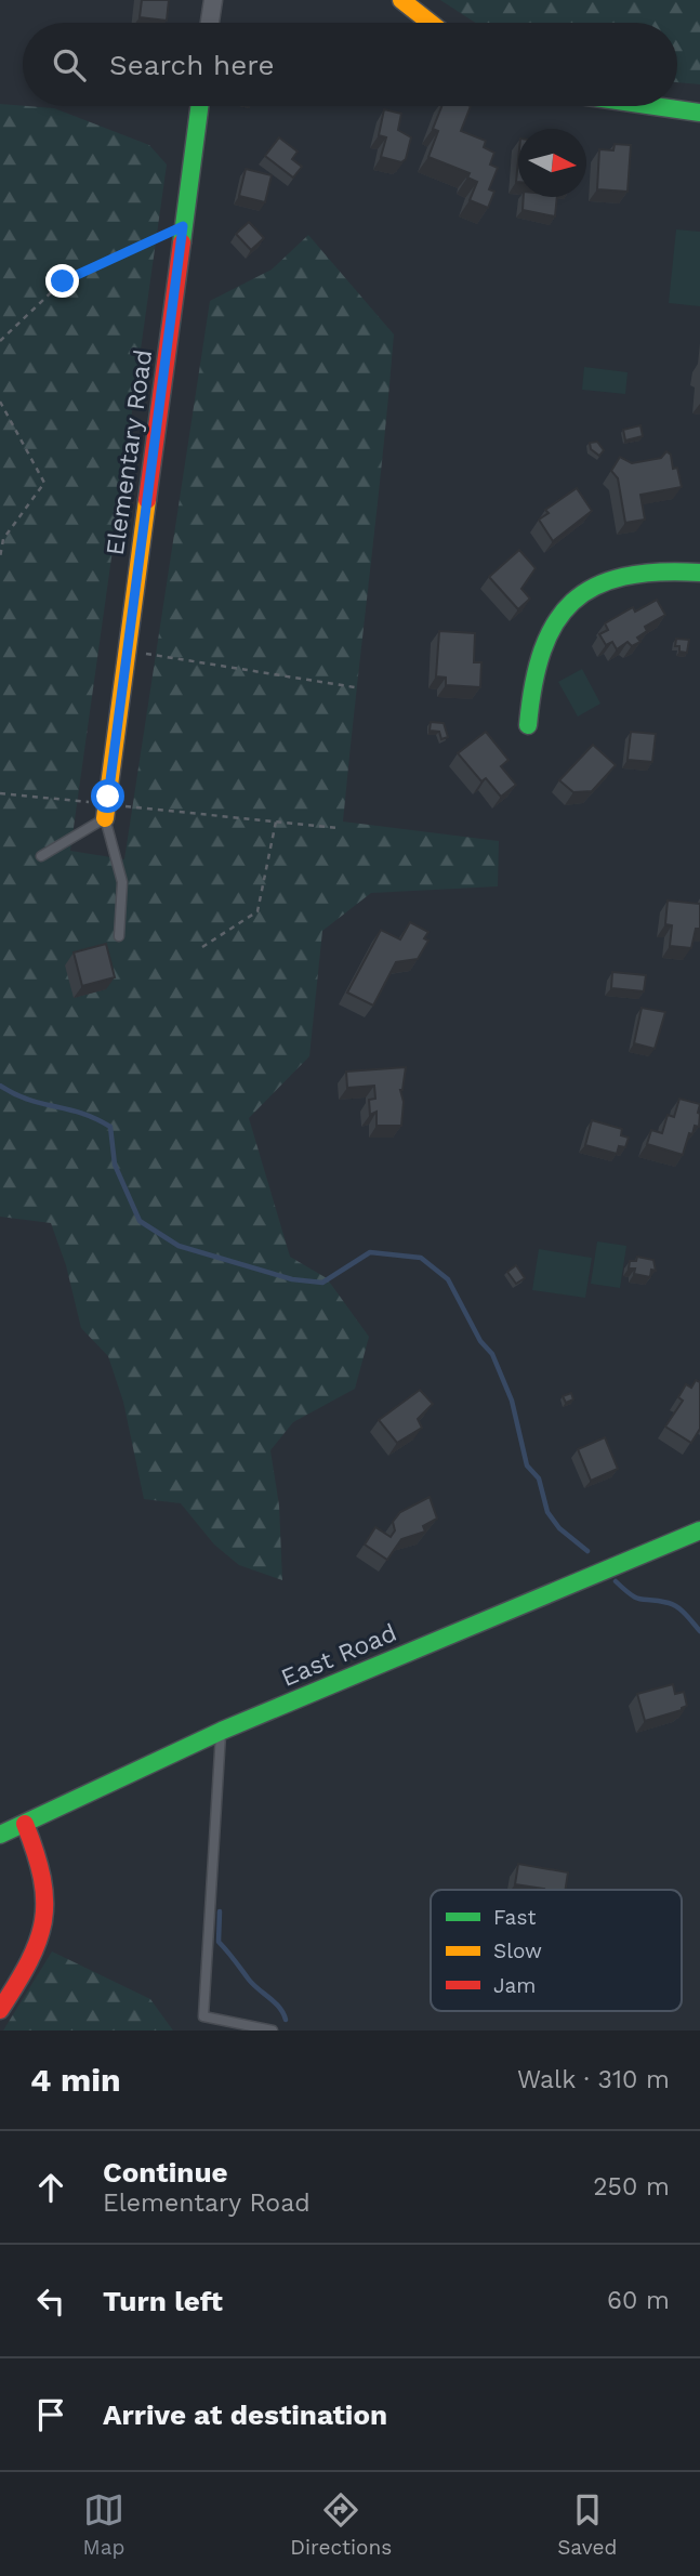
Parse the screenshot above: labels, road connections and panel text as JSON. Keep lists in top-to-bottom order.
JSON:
{
  "streets": {
    "street": ["Elementary Road", "East Road"]
  },
  "legend": ["Fast", "Slow", "Jam"],
  "north": "right",
  "page": {
    "search": "Search here",
    "heading": ["4 min", "Walk · 310 m"],
    "list": [
      ["Continue", "Elementary Road", "250 m"],
      ["Turn left", "60 m"],
      "Arrive at destination"
    ],
    "nav": ["Map", "Directions", "Saved"]
  }
}
